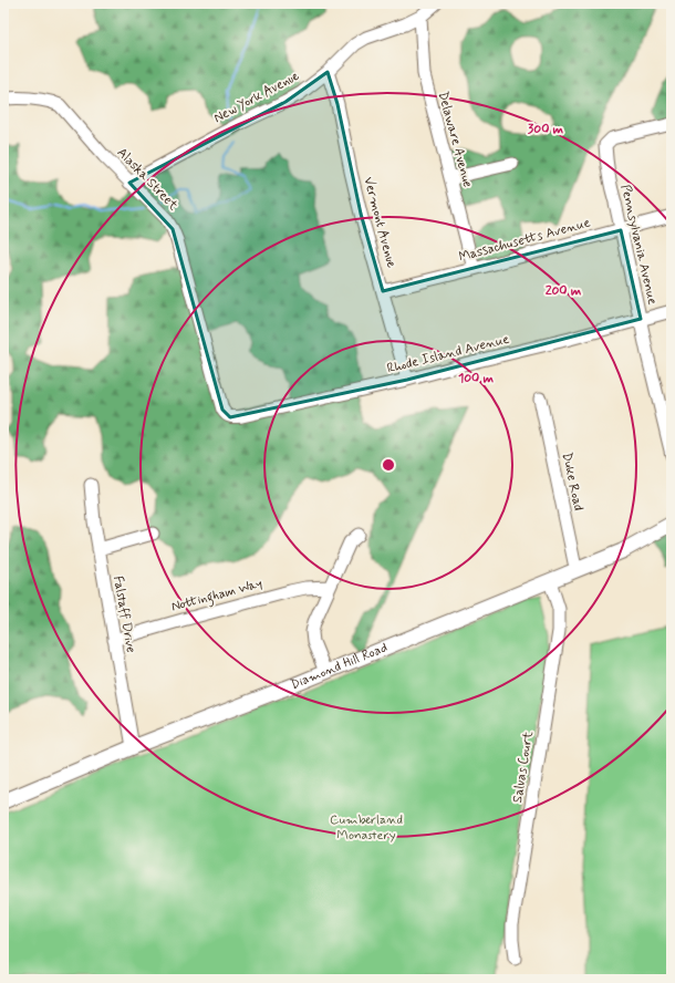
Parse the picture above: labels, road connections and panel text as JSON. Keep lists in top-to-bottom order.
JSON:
{
  "streets": {
    "main road": ["Diamond Hill Road"],
    "street": [
      "New York Avenue",
      "Delaware Avenue",
      "Alaska Street",
      "Vermont Avenue",
      "Massachusetts Avenue",
      "Pennsylvania Avenue",
      "Rhode Island Avenue",
      "Duke Road",
      "Nottingham Way",
      "Falstaff Drive",
      "Salvas Court"
    ]
  },
  "crossings": [
    ["New York Avenue", "Delaware Avenue"],
    ["New York Avenue", "Alaska Street"],
    ["New York Avenue", "Vermont Avenue"],
    ["Delaware Avenue", "Massachusetts Avenue"],
    ["Alaska Street", "Rhode Island Avenue"],
    ["Vermont Avenue", "Massachusetts Avenue"],
    ["Vermont Avenue", "Rhode Island Avenue"],
    ["Massachusetts Avenue", "Pennsylvania Avenue"],
    ["Pennsylvania Avenue", "Rhode Island Avenue"],
    ["Duke Road", "Diamond Hill Road"],
    ["Nottingham Way", "Falstaff Drive"],
    ["Falstaff Drive", "Diamond Hill Road"],
    ["Diamond Hill Road", "Salvas Court"]
  ],
  "parks": ["Cumberland Monastery"],
  "rings": ["300 m", "200 m", "100 m"]
}
